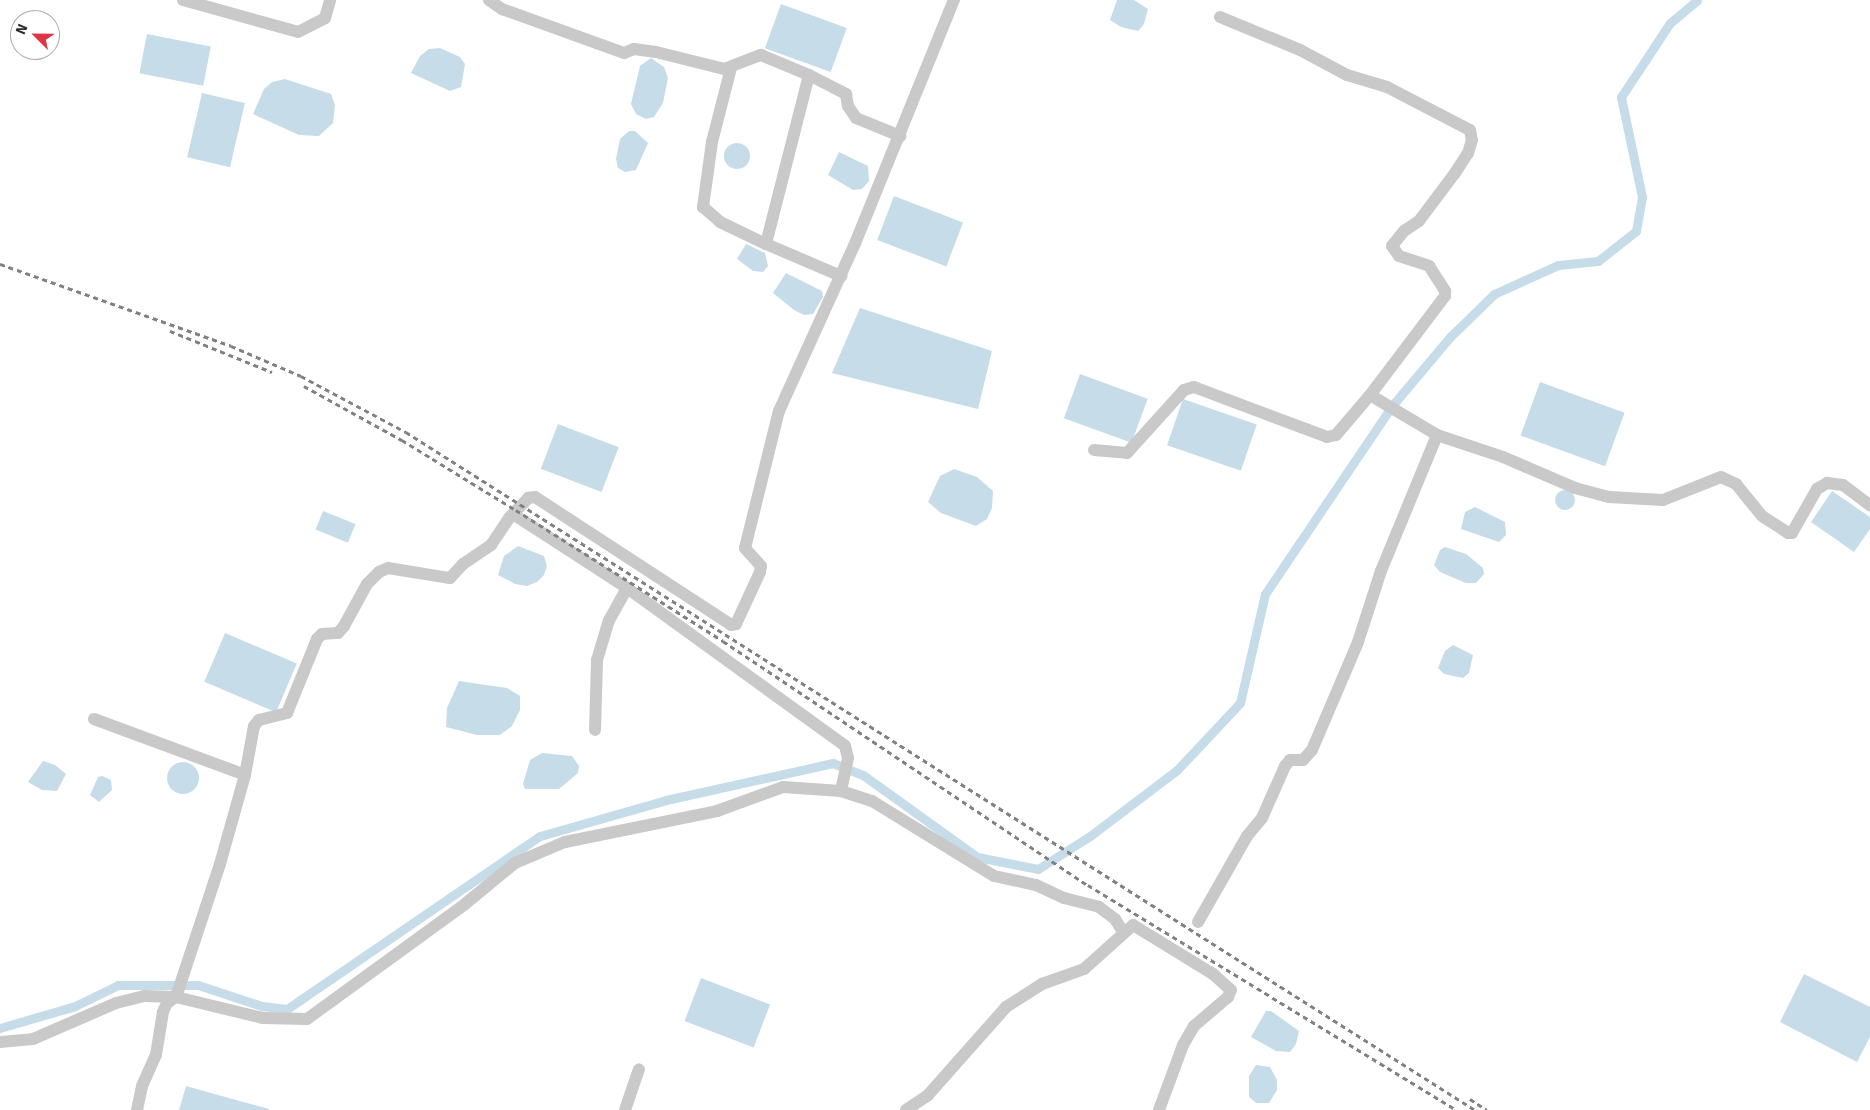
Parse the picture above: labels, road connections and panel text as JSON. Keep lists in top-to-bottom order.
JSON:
{
  "north": "top left"
}
